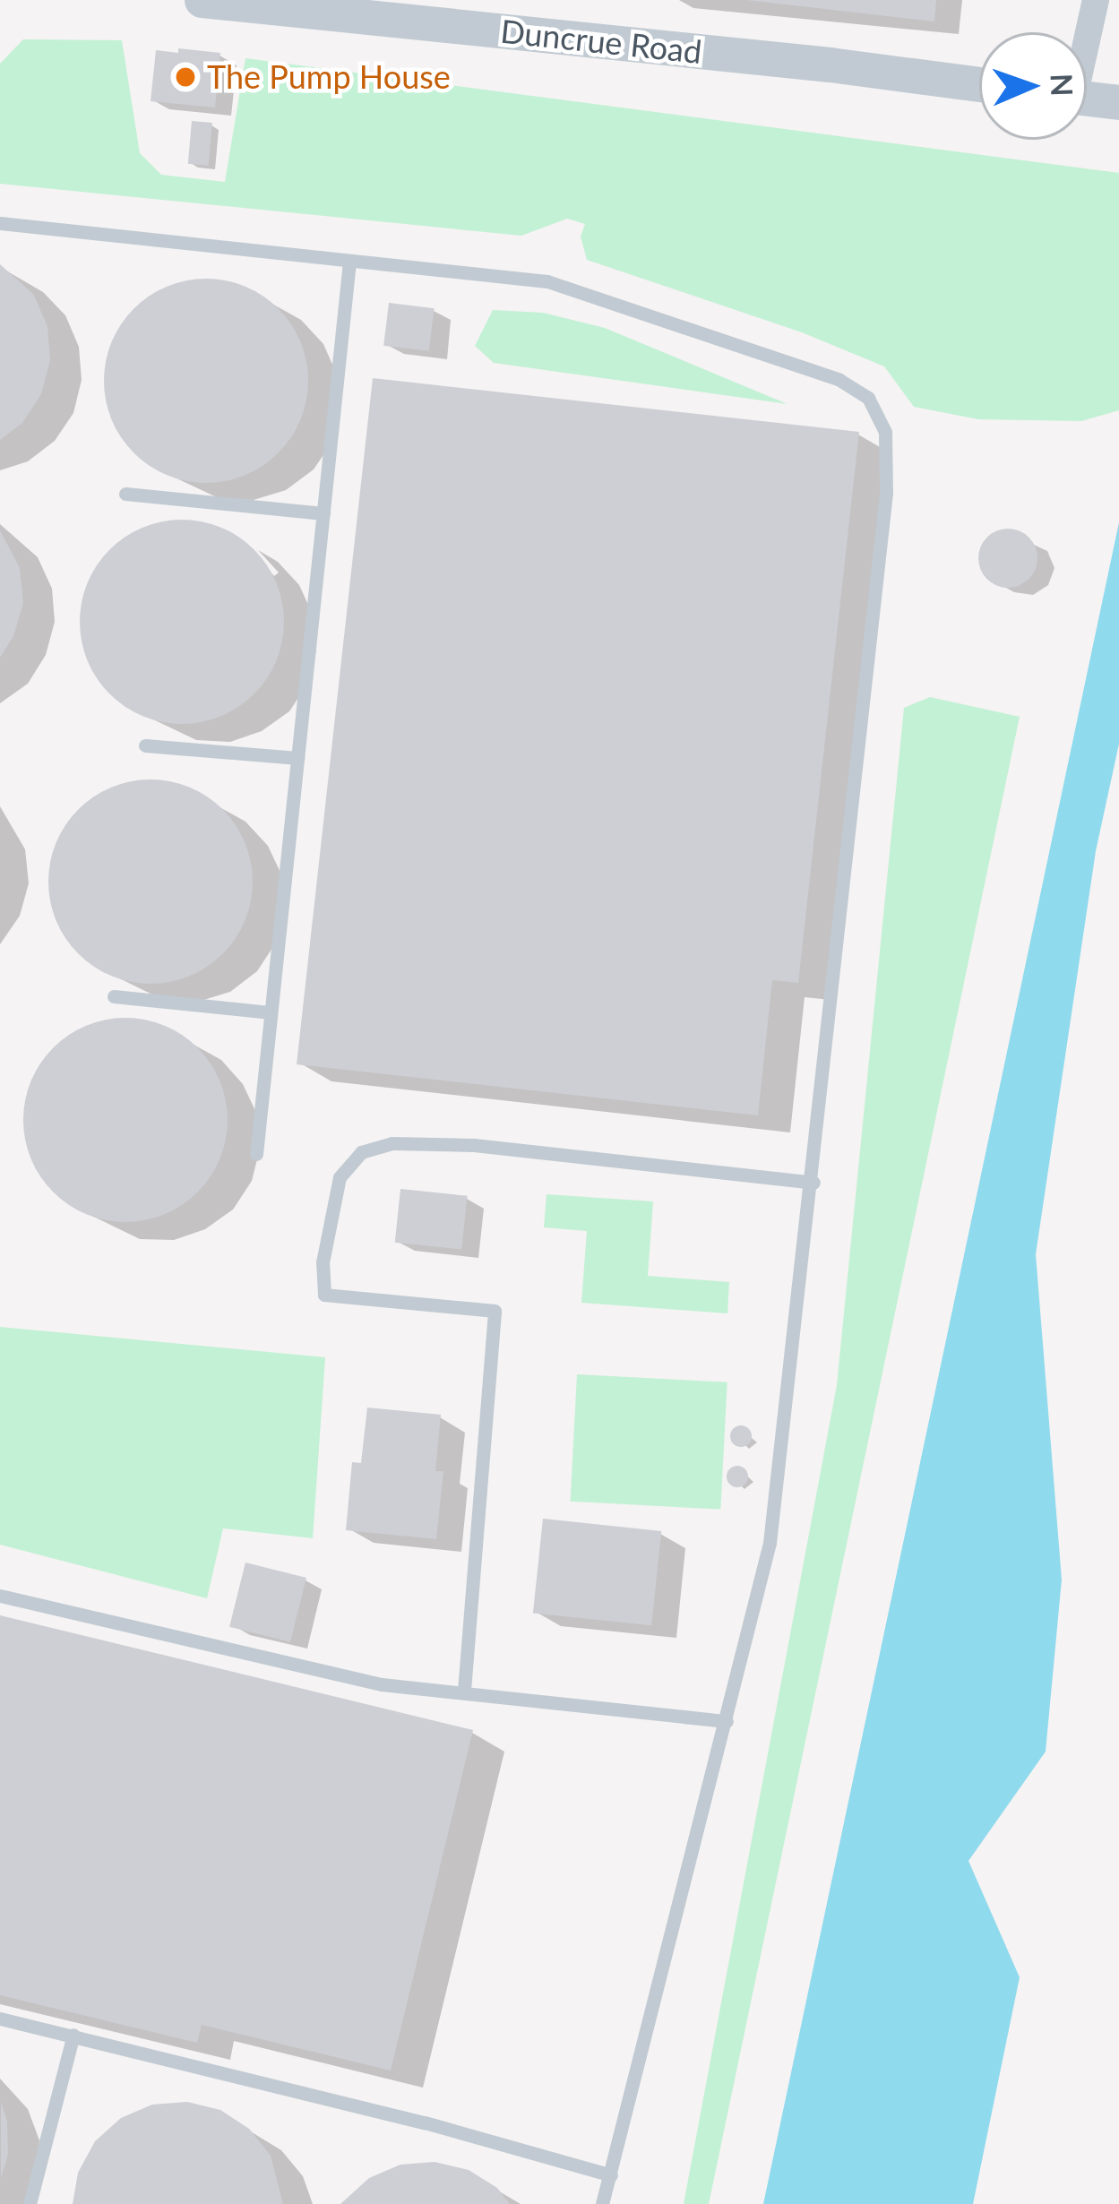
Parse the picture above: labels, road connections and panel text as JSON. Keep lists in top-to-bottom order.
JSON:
{
  "streets": {
    "street": ["Duncrue Road"]
  },
  "places": ["The Pump House"],
  "north": "right"
}
